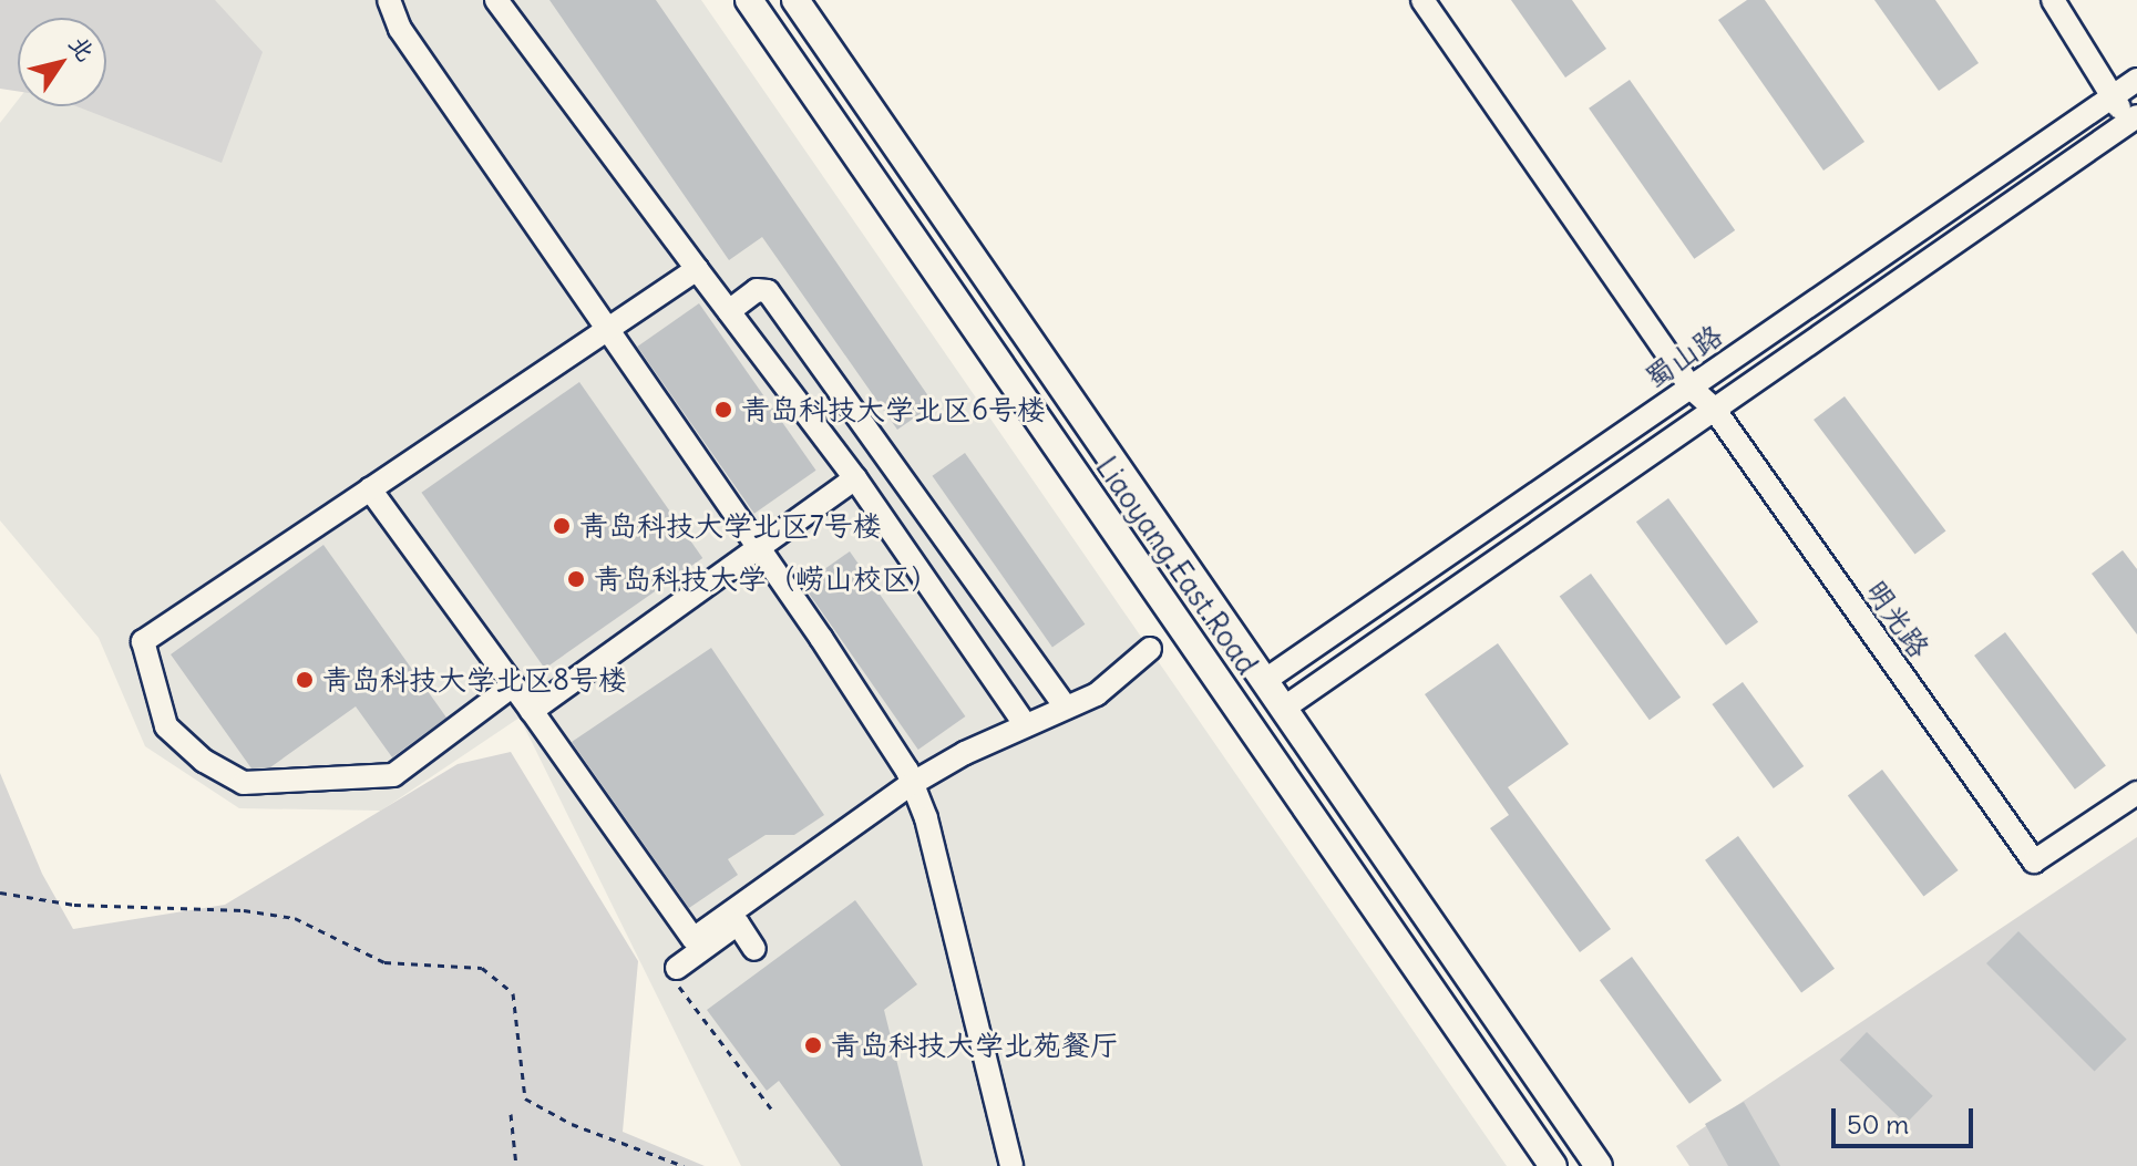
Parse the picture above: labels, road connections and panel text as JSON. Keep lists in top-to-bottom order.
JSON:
{
  "streets": {
    "main road": ["Liaoyang East Road"],
    "street": ["蜀山路", "明光路"]
  },
  "crossings": [
    ["蜀山路", "Liaoyang East Road"],
    ["蜀山路", "明光路"]
  ],
  "places": [
    "青岛科技大学北区6号楼",
    "青岛科技大学北区7号楼",
    "青岛科技大学（崂山校区）",
    "青岛科技大学北区8号楼",
    "青岛科技大学北苑餐厅"
  ],
  "scale_bar": "50 m",
  "north": "top right"
}
